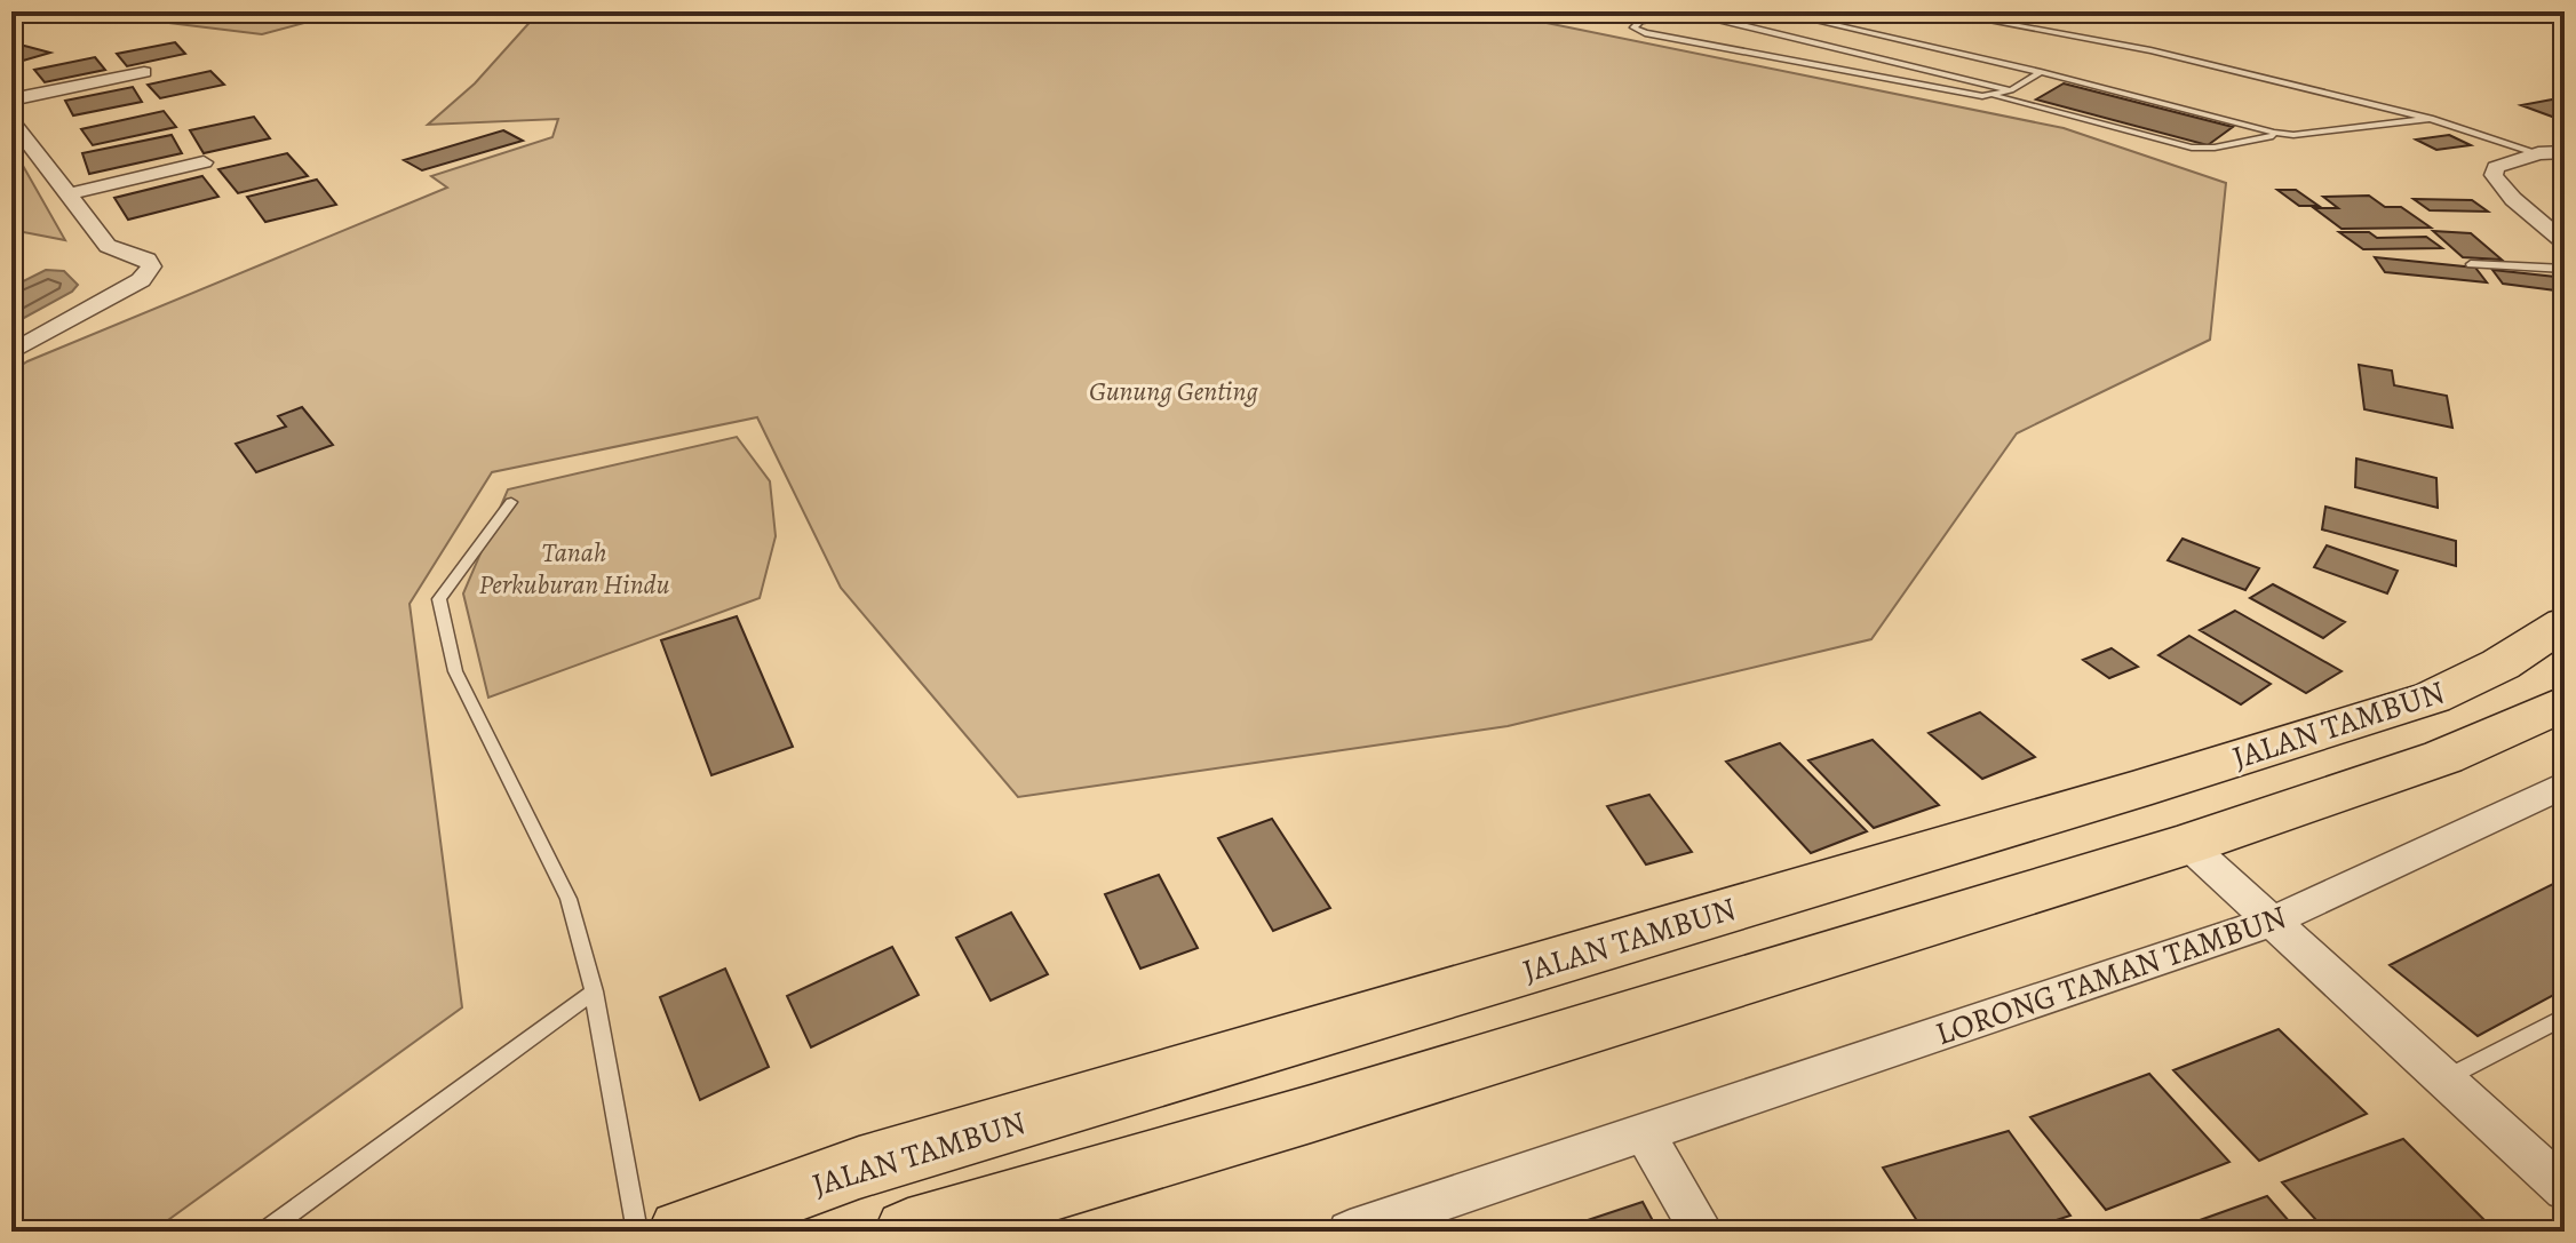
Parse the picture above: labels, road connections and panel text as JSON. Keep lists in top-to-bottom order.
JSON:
{
  "streets": {
    "main road": ["JALAN TAMBUN"],
    "street": ["LORONG TAMAN TAMBUN"]
  },
  "parks": ["Gunung Genting", "Tanah Perkuburan Hindu"]
}
